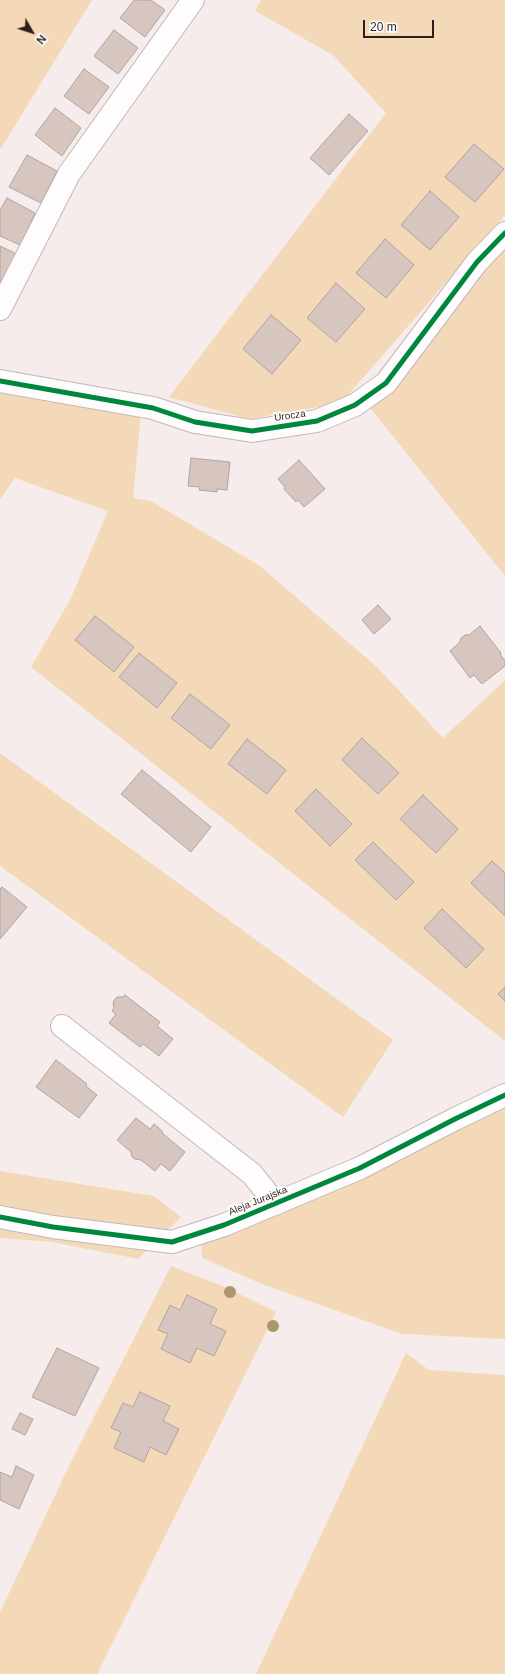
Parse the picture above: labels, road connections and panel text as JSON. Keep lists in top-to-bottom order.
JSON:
{
  "streets": {
    "street": ["Urocza", "Aleja Jurajska"]
  },
  "scale_bar": "20 m",
  "north": "bottom right"
}
